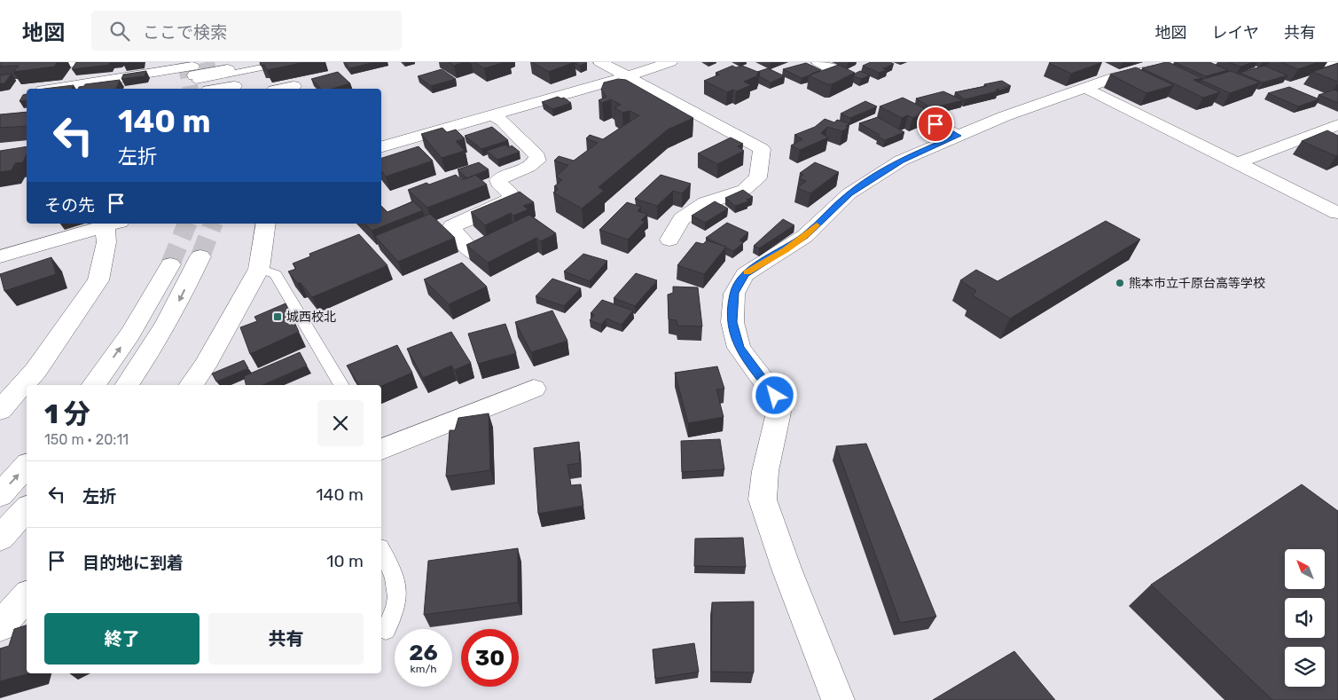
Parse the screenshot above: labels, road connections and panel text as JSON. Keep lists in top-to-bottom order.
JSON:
{
  "places": {
    "other": ["熊本市立千原台高等学校"],
    "transit": ["城西校北"]
  },
  "north": "top left",
  "page": {
    "header": "地図",
    "search": "ここで検索",
    "nav": ["地図", "レイヤ", "共有"],
    "turn": ["140 m", "左折"],
    "then": "その先",
    "heading": ["1 分", "150 m · 20:11"],
    "list": [
      {
        "name": "左折",
        "value": "140 m"
      },
      {
        "name": "目的地に到着",
        "value": "10 m"
      }
    ],
    "buttons": ["終了", "共有"],
    "speed": "26 km/h",
    "limit": "30"
  }
}
